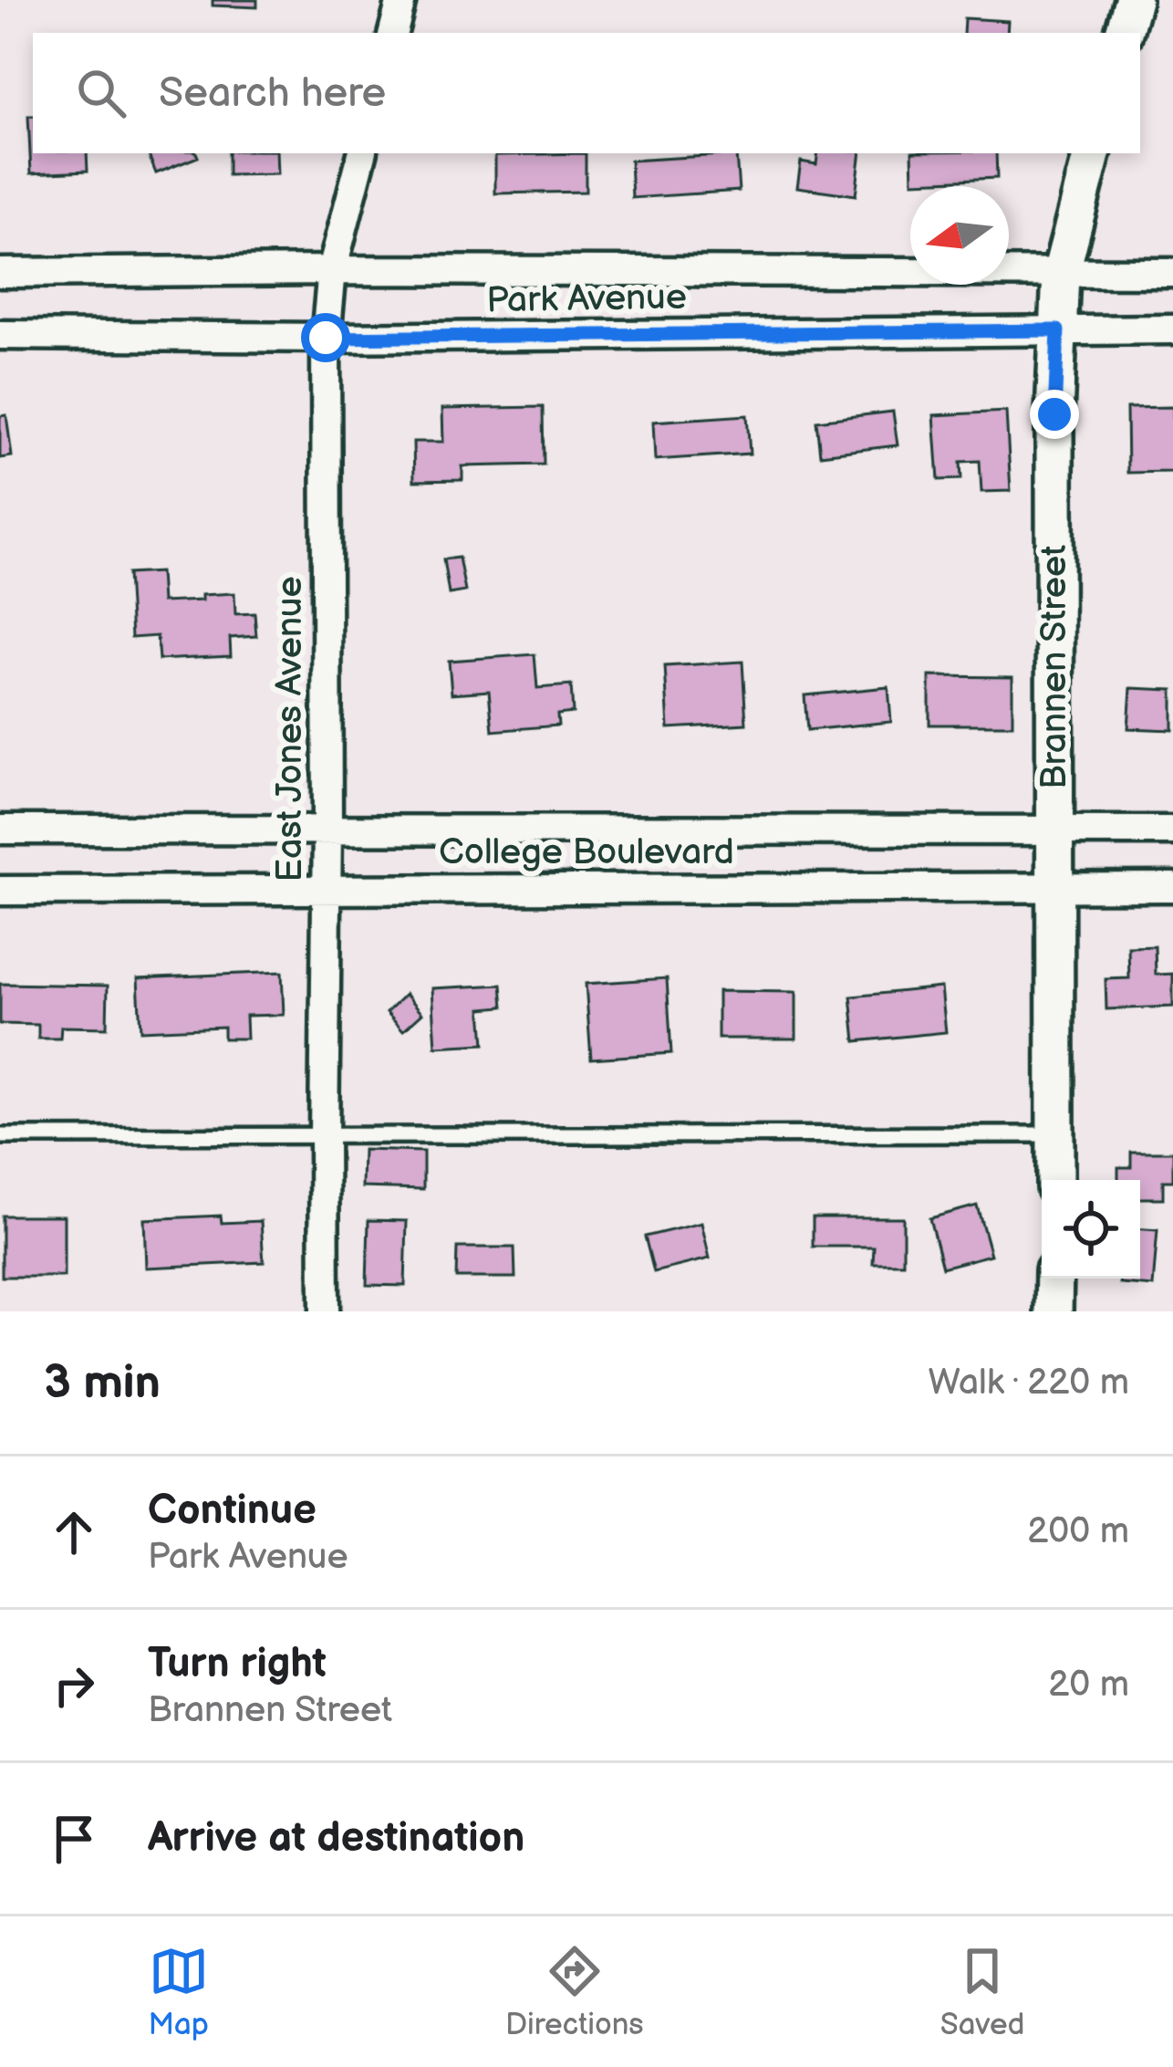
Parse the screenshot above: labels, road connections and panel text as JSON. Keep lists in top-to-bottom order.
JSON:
{
  "streets": {
    "street": [
      "Park Avenue",
      "Brannen Street",
      "East Jones Avenue",
      "College Boulevard"
    ]
  },
  "crossings": [
    ["Park Avenue", "Brannen Street"],
    ["Park Avenue", "East Jones Avenue"],
    ["Brannen Street", "College Boulevard"],
    ["East Jones Avenue", "College Boulevard"]
  ],
  "north": "left",
  "page": {
    "search": "Search here",
    "heading": ["3 min", "Walk · 220 m"],
    "list": [
      ["Continue", "Park Avenue", "200 m"],
      ["Turn right", "Brannen Street", "20 m"],
      "Arrive at destination"
    ],
    "nav": ["Map", "Directions", "Saved"]
  }
}
